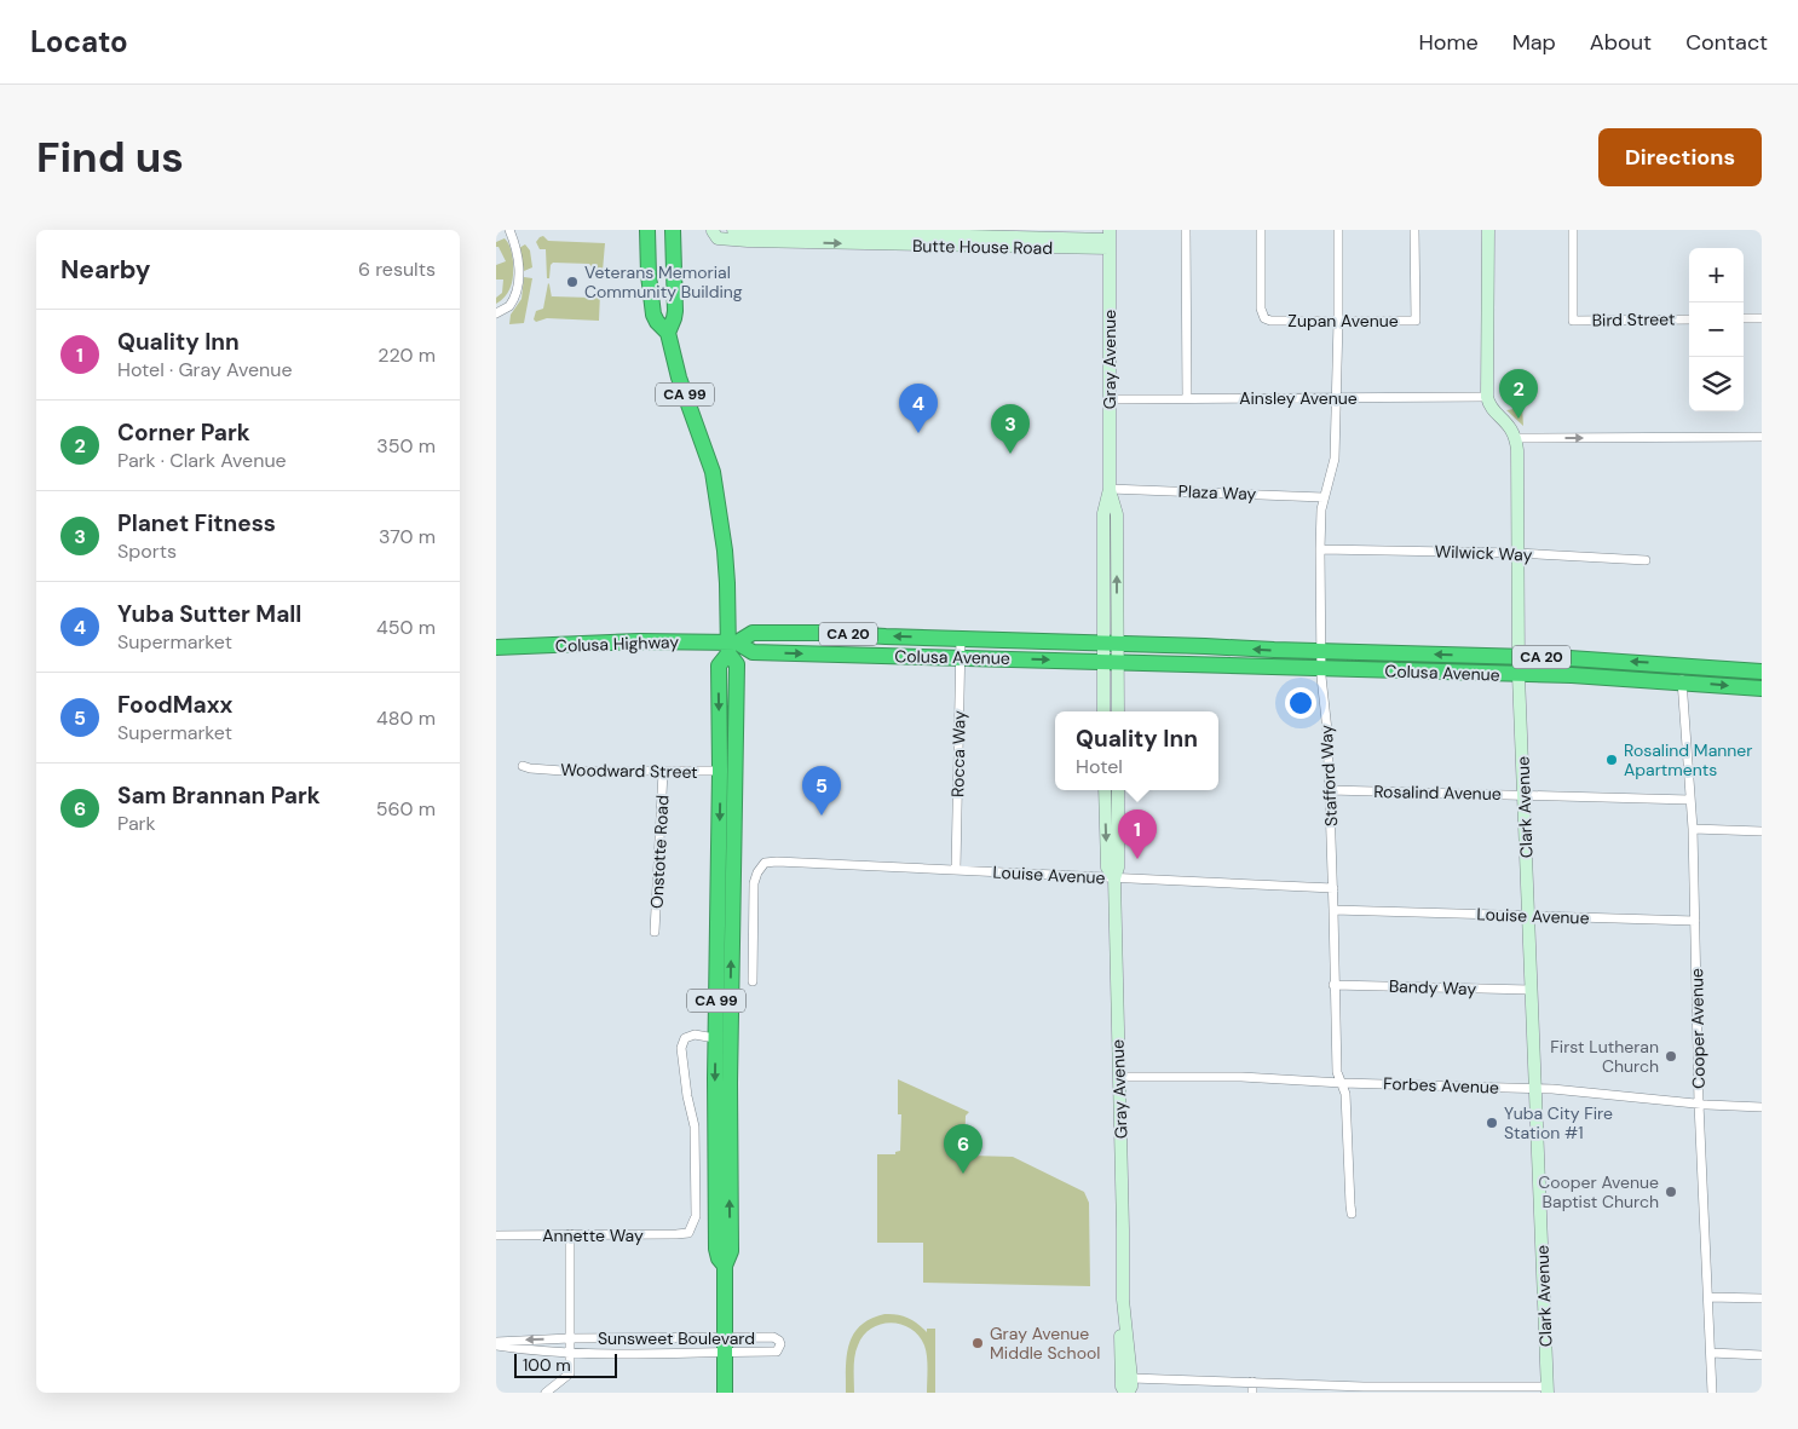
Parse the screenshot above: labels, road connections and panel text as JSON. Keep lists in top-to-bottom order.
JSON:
{
  "streets": {
    "highway": [
      "CA 99",
      "CA 20",
      "Colusa Highway",
      "Colusa Avenue"
    ],
    "main road": ["Butte House Road", "Gray Avenue", "Clark Avenue"],
    "street": [
      "Bird Street",
      "Zupan Avenue",
      "Ainsley Avenue",
      "Plaza Way",
      "Wilwick Way",
      "Rocca Way",
      "Woodward Street",
      "Stafford Way",
      "Rosalind Avenue",
      "Onstotte Road",
      "Louise Avenue",
      "Bandy Way",
      "Cooper Avenue",
      "Forbes Avenue",
      "Annette Way",
      "Sunsweet Boulevard"
    ]
  },
  "crossings": [
    ["Butte House Road", "Gray Avenue"],
    ["Zupan Avenue", "Stafford Way"],
    ["Gray Avenue", "Ainsley Avenue"],
    ["Gray Avenue", "Plaza Way"],
    ["Gray Avenue", "Colusa Avenue"],
    ["Gray Avenue", "Louise Avenue"],
    ["Gray Avenue", "Forbes Avenue"],
    ["CA 99", "Colusa Highway"],
    ["CA 99", "Colusa Avenue"],
    ["CA 99", "Woodward Street"],
    ["CA 99", "Annette Way"],
    ["CA 99", "Sunsweet Boulevard"],
    ["Ainsley Avenue", "Stafford Way"],
    ["Ainsley Avenue", "Clark Avenue"],
    ["Plaza Way", "Stafford Way"],
    ["Wilwick Way", "Stafford Way"],
    ["Wilwick Way", "Clark Avenue"],
    ["Colusa Highway", "Colusa Avenue"],
    ["Colusa Avenue", "Rocca Way"],
    ["Colusa Avenue", "Stafford Way"],
    ["Colusa Avenue", "Clark Avenue"],
    ["Colusa Avenue", "Cooper Avenue"],
    ["Rocca Way", "Louise Avenue"],
    ["Woodward Street", "Onstotte Road"],
    ["Stafford Way", "Rosalind Avenue"],
    ["Stafford Way", "Louise Avenue"],
    ["Stafford Way", "Bandy Way"],
    ["Stafford Way", "Forbes Avenue"],
    ["Rosalind Avenue", "Clark Avenue"],
    ["Rosalind Avenue", "Cooper Avenue"],
    ["Clark Avenue", "Louise Avenue"],
    ["Clark Avenue", "Bandy Way"],
    ["Clark Avenue", "Forbes Avenue"],
    ["Louise Avenue", "Cooper Avenue"],
    ["Cooper Avenue", "Forbes Avenue"]
  ],
  "places": [
    "Veterans Memorial Community Building",
    "Rosalind Manner Apartments",
    "First Lutheran Church",
    "Yuba City Fire Station #1",
    "Cooper Avenue Baptist Church",
    "Gray Avenue Middle School"
  ],
  "scale_bar": "100 m",
  "page": {
    "header": "Locato",
    "nav": [
      "Home",
      "Map",
      "About",
      "Contact"
    ],
    "buttons": "Directions",
    "title": "Find us",
    "heading": ["Nearby", "6 results"],
    "map_buttons": ["+", "−"],
    "list": [
      {
        "mark": "1",
        "name": "Quality Inn",
        "note": "Hotel · Gray Avenue",
        "value": "220 m"
      },
      {
        "mark": "2",
        "name": "Corner Park",
        "note": "Park · Clark Avenue",
        "value": "350 m"
      },
      {
        "mark": "3",
        "name": "Planet Fitness",
        "note": "Sports",
        "value": "370 m"
      },
      {
        "mark": "4",
        "name": "Yuba Sutter Mall",
        "note": "Supermarket",
        "value": "450 m"
      },
      {
        "mark": "5",
        "name": "FoodMaxx",
        "note": "Supermarket",
        "value": "480 m"
      },
      {
        "mark": "6",
        "name": "Sam Brannan Park",
        "note": "Park",
        "value": "560 m"
      }
    ],
    "pins": [
      "2",
      "4",
      "3",
      "5",
      "1",
      "6"
    ],
    "popup": ["Quality Inn", "Hotel"],
    "scale": "100 m"
  }
}
